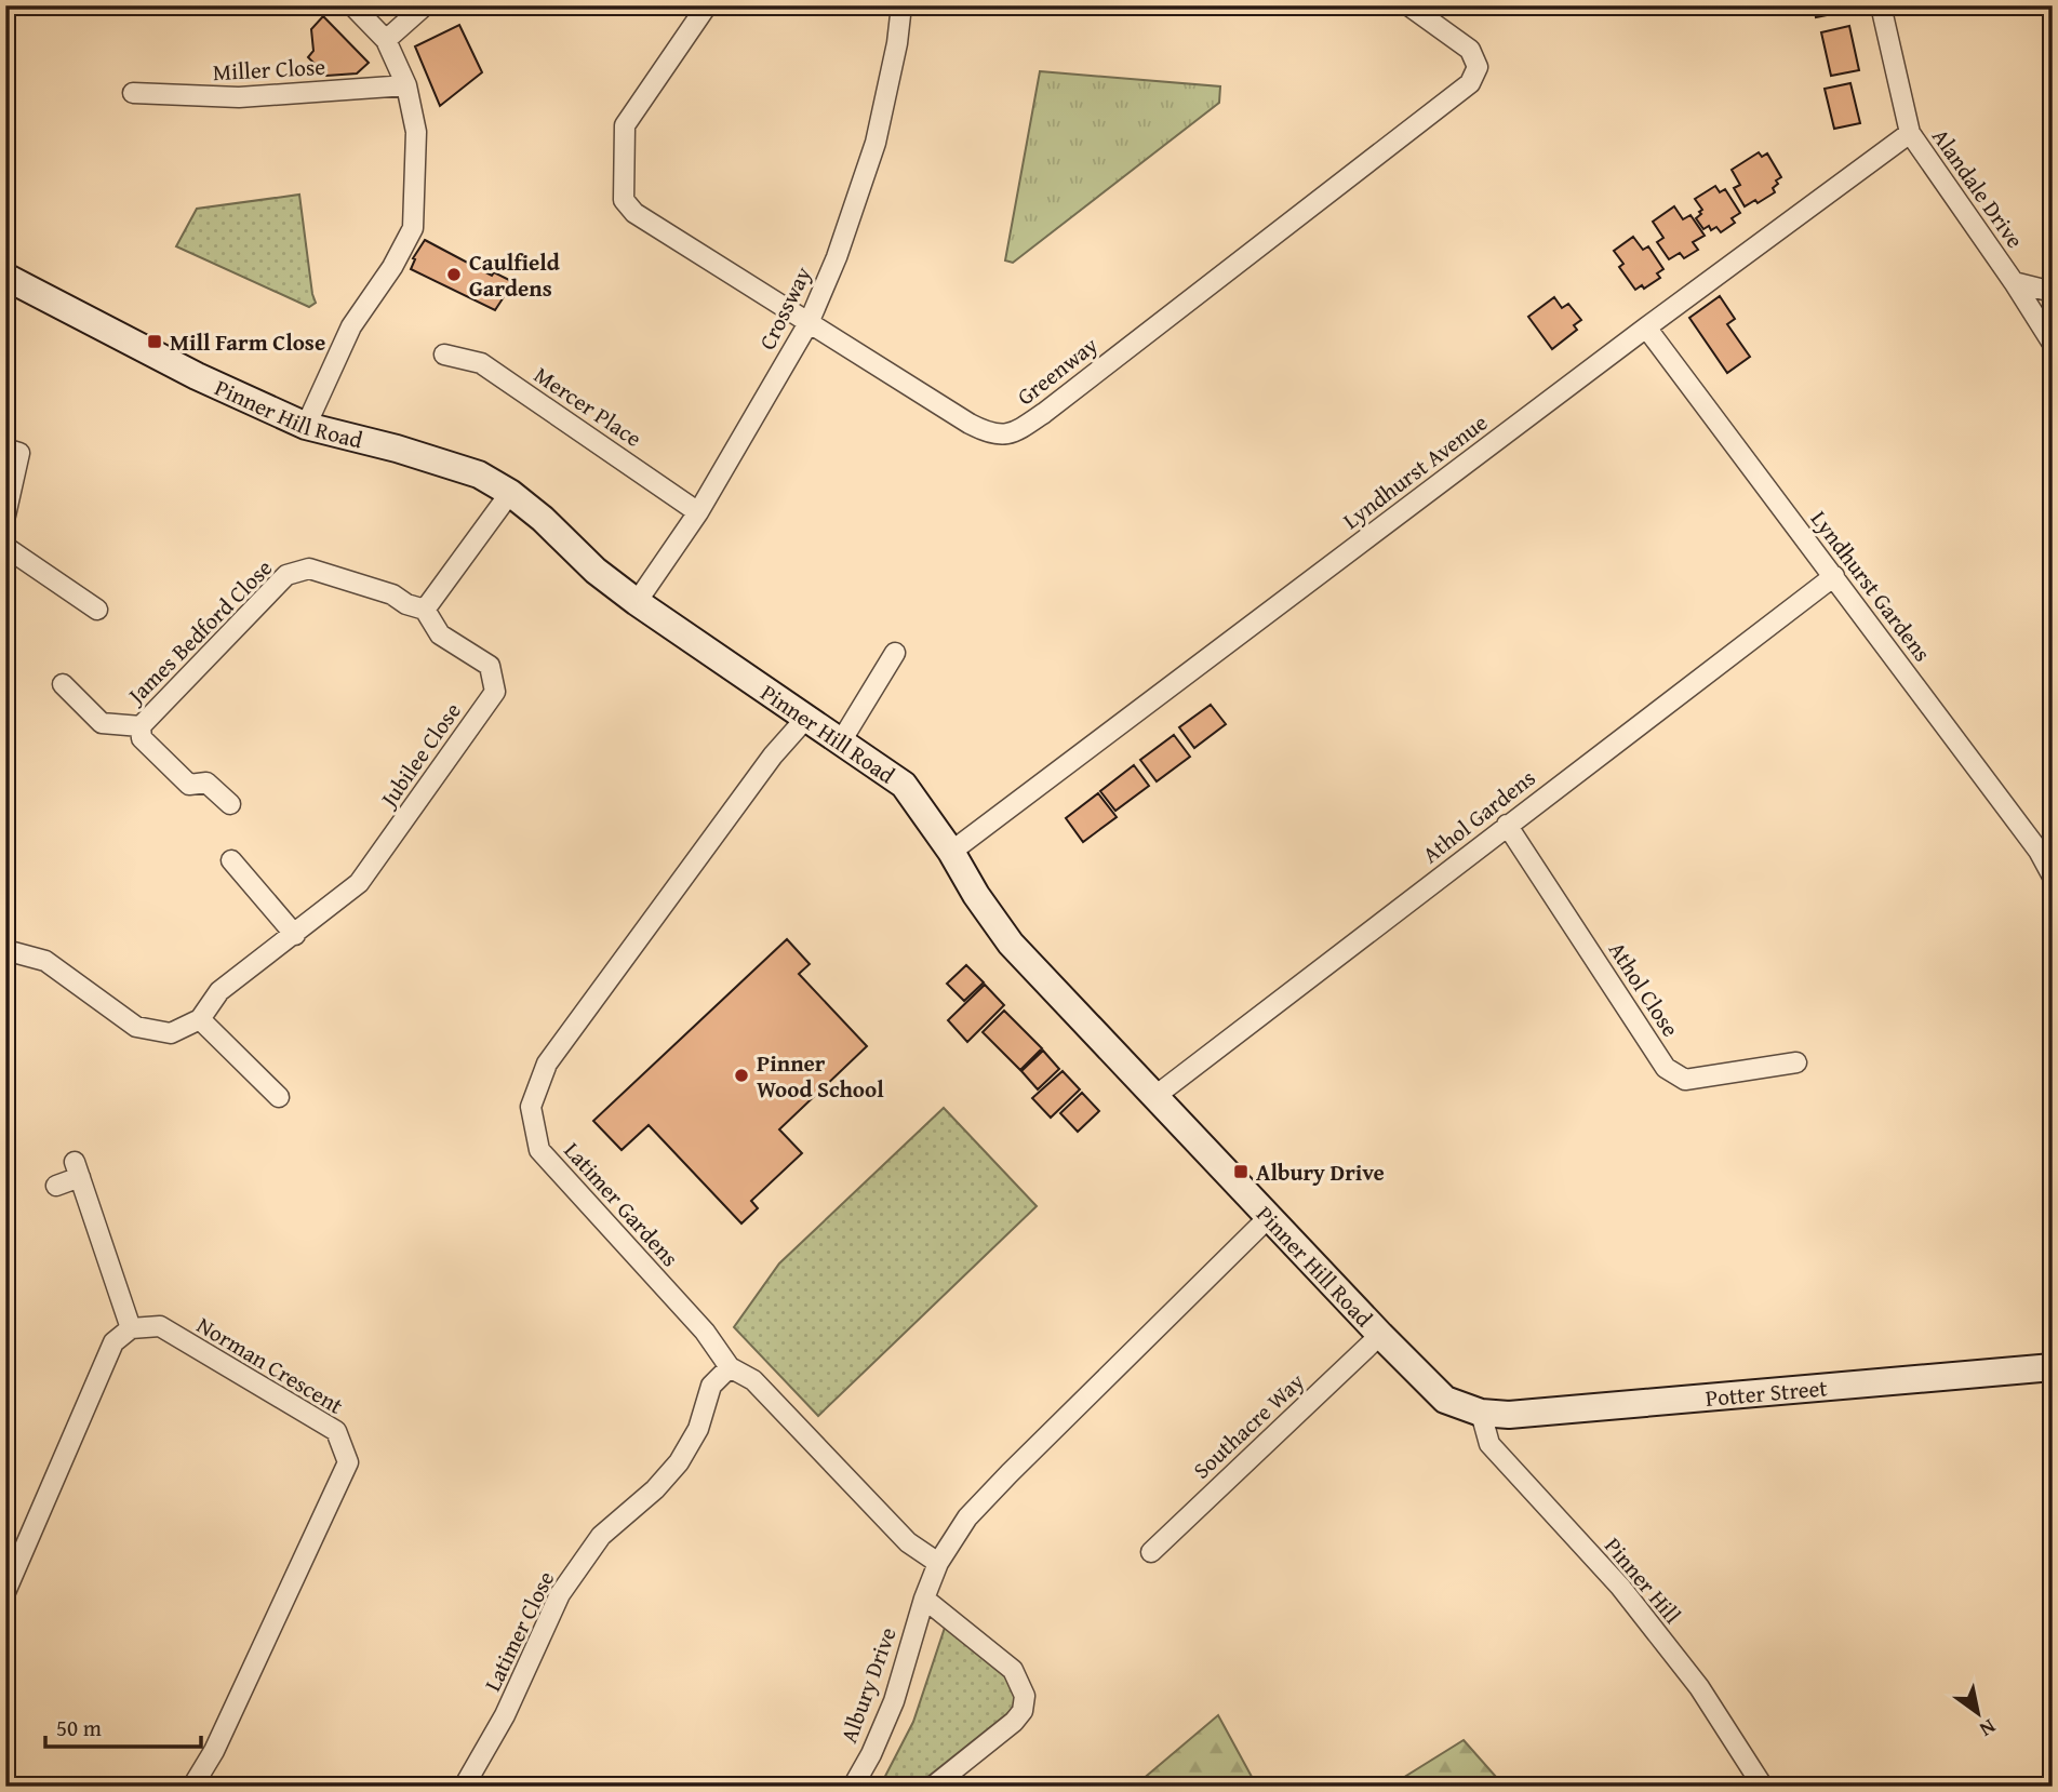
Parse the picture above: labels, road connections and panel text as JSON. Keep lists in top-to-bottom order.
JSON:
{
  "streets": {
    "street": [
      "Miller Close",
      "Alandale Drive",
      "Crossway",
      "Greenway",
      "Mercer Place",
      "Pinner Hill Road",
      "Lyndhurst Avenue",
      "Lyndhurst Gardens",
      "James Bedford Close",
      "Jubilee Close",
      "Athol Gardens",
      "Athol Close",
      "Latimer Gardens",
      "Norman Crescent",
      "Potter Street",
      "Southacre Way",
      "Pinner Hill",
      "Latimer Close",
      "Albury Drive"
    ]
  },
  "crossings": [
    ["Alandale Drive", "Lyndhurst Avenue"],
    ["Crossway", "Greenway"],
    ["Crossway", "Mercer Place"],
    ["Crossway", "Pinner Hill Road"],
    ["Pinner Hill Road", "Lyndhurst Avenue"],
    ["Pinner Hill Road", "Athol Gardens"],
    ["Pinner Hill Road", "Latimer Gardens"],
    ["Pinner Hill Road", "Potter Street"],
    ["Pinner Hill Road", "Southacre Way"],
    ["Pinner Hill Road", "Pinner Hill"],
    ["Pinner Hill Road", "Albury Drive"],
    ["Lyndhurst Avenue", "Lyndhurst Gardens"],
    ["Lyndhurst Gardens", "Athol Gardens"],
    ["James Bedford Close", "Jubilee Close"],
    ["Athol Gardens", "Athol Close"],
    ["Latimer Gardens", "Latimer Close"],
    ["Latimer Gardens", "Albury Drive"],
    ["Potter Street", "Pinner Hill"]
  ],
  "places": {
    "other": ["Caulfield Gardens", "Pinner Wood School"],
    "transit": ["Mill Farm Close", "Albury Drive"]
  },
  "scale_bar": "50 m",
  "north": "bottom right"
}
